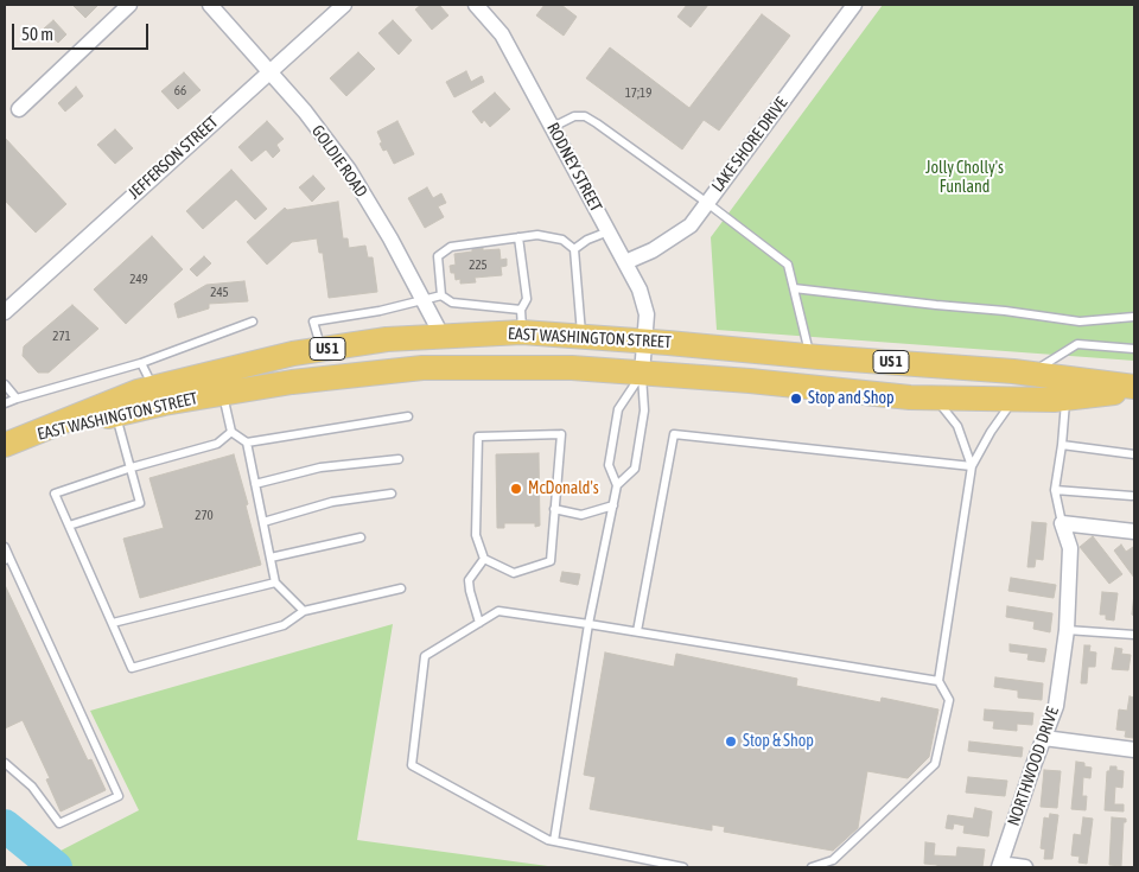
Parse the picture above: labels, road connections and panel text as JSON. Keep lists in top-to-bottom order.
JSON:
{
  "streets": {
    "main road": ["EAST WASHINGTON STREET", "US 1"],
    "street": [
      "LAKE SHORE DRIVE",
      "JEFFERSON STREET",
      "GOLDIE ROAD",
      "RODNEY STREET",
      "NORTHWOOD DRIVE"
    ]
  },
  "crossings": [
    ["LAKE SHORE DRIVE", "RODNEY STREET"],
    ["JEFFERSON STREET", "GOLDIE ROAD"],
    ["GOLDIE ROAD", "EAST WASHINGTON STREET"],
    ["RODNEY STREET", "EAST WASHINGTON STREET"]
  ],
  "parks": ["Jolly Cholly's Funland"],
  "places": ["Stop and Shop", "McDonald's", "Stop & Shop"],
  "house_numbers": [
    "66",
    "17;19",
    "225",
    "249",
    "245",
    "271",
    "270"
  ],
  "scale_bar": "50 m"
}
